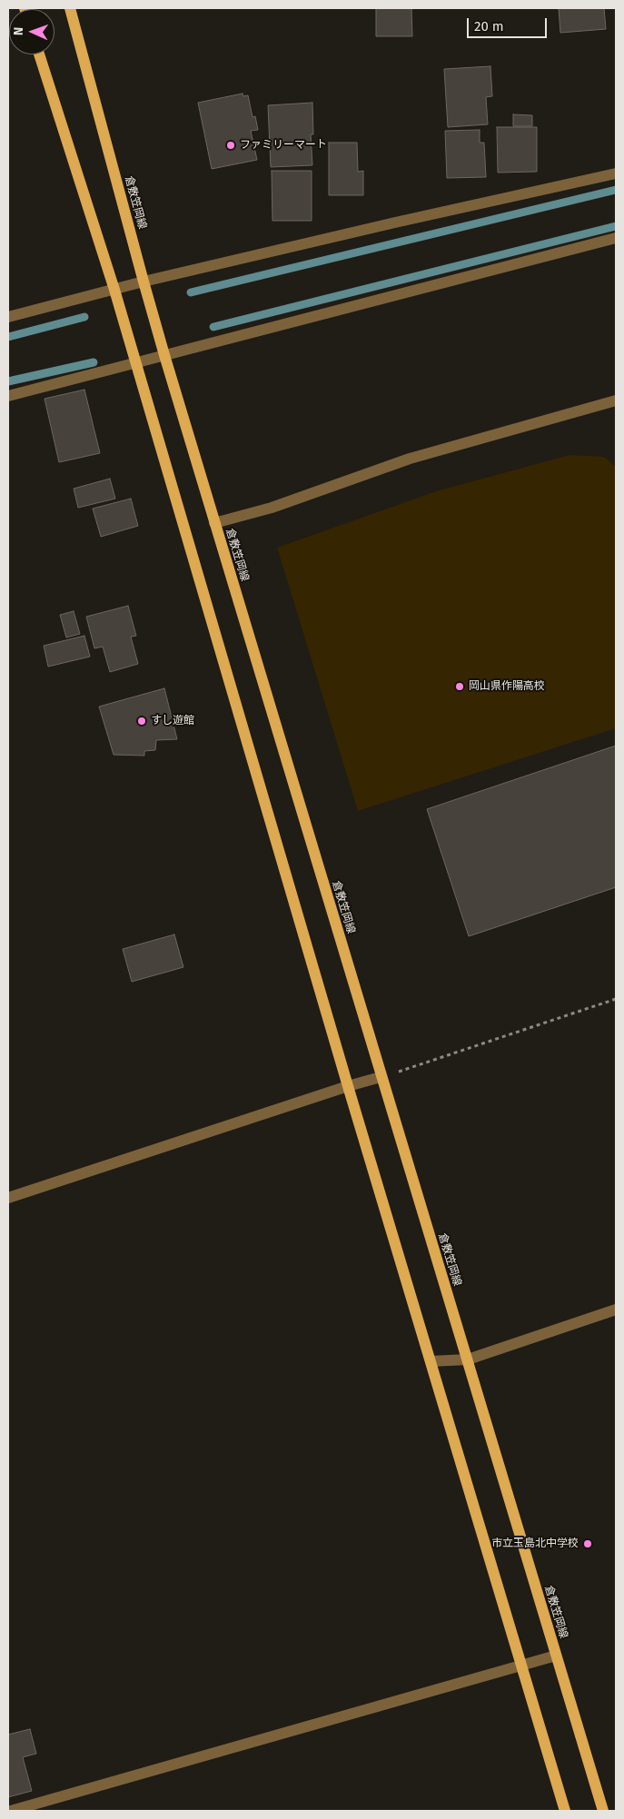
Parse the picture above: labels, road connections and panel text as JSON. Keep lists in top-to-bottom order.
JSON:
{
  "streets": {
    "main road": ["倉敷笠岡線"]
  },
  "places": [
    "ファミリーマート",
    "岡山県作陽高校",
    "すし遊館",
    "市立玉島北中学校"
  ],
  "scale_bar": "20 m",
  "north": "left"
}
